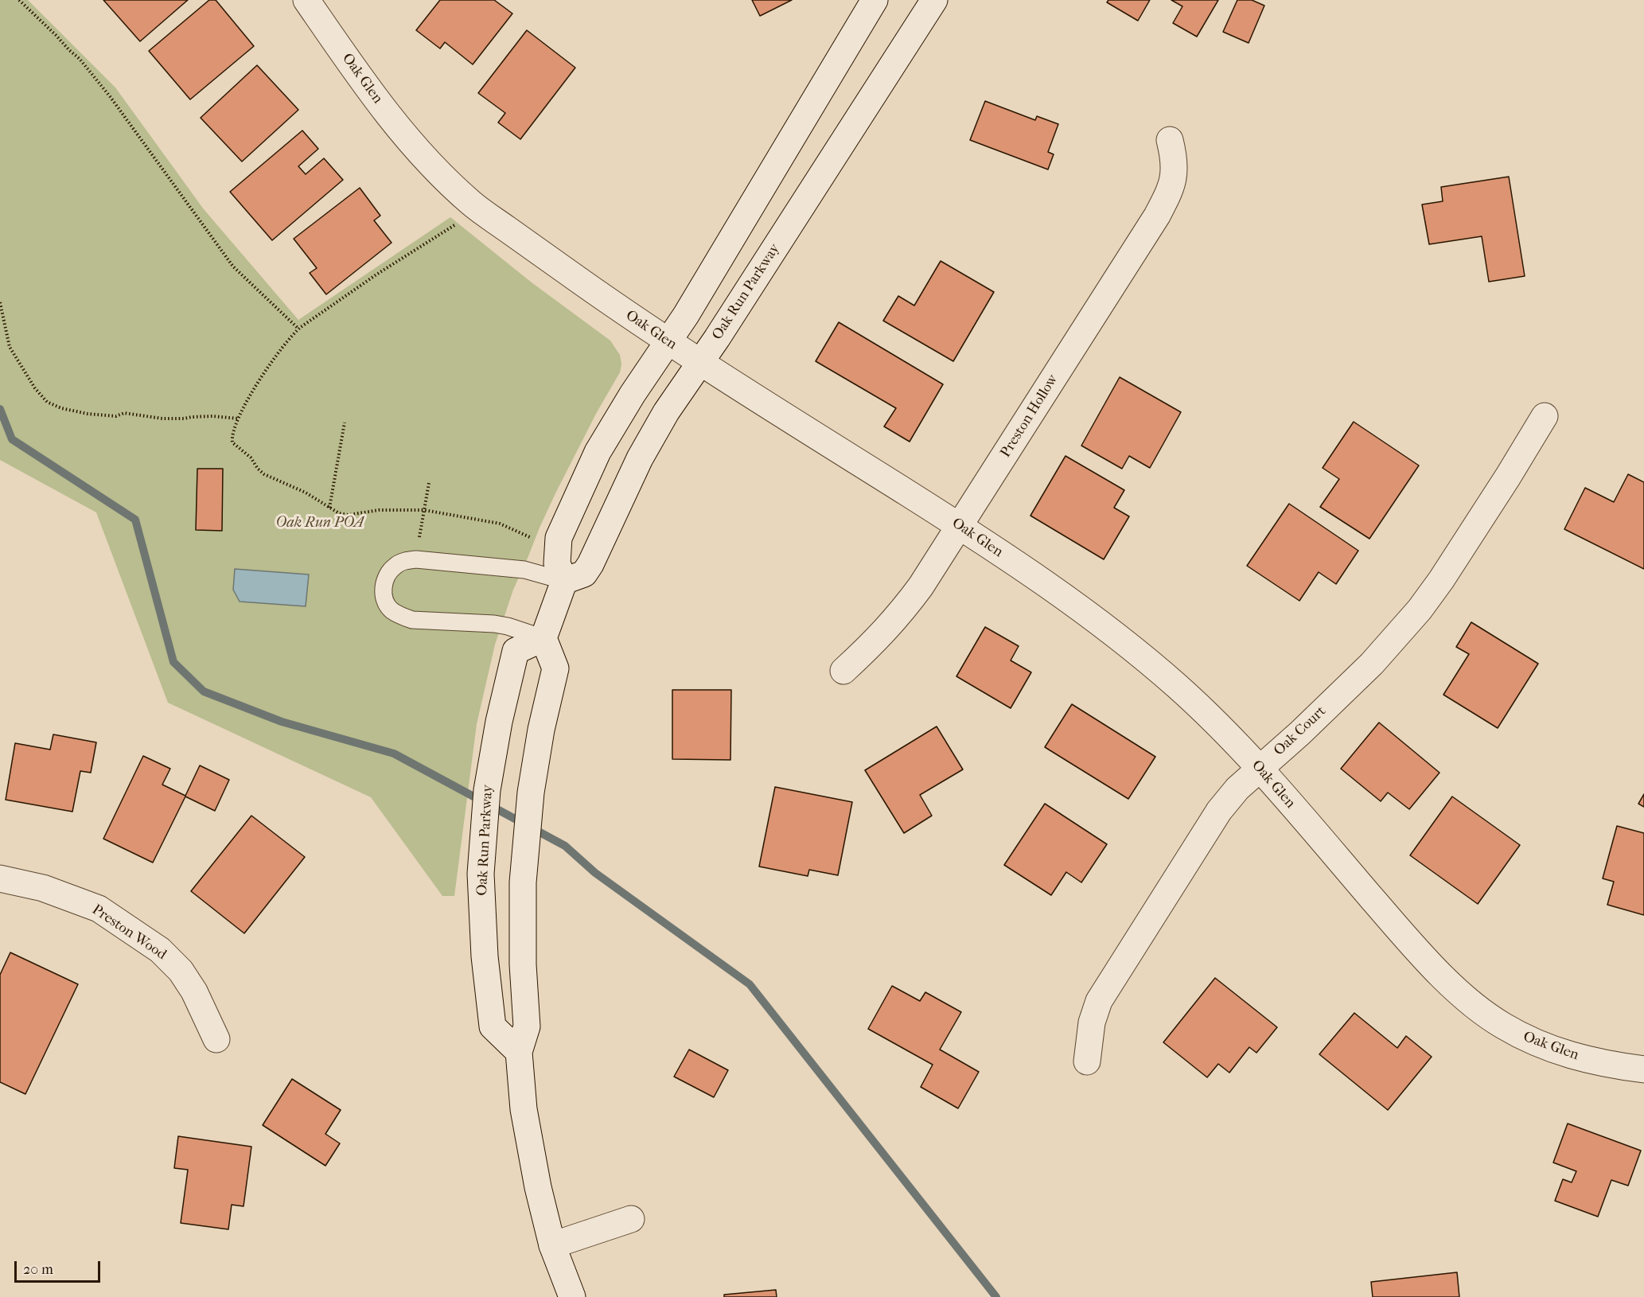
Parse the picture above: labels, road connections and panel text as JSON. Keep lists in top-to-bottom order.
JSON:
{
  "streets": {
    "street": [
      "Oak Glen",
      "Oak Run Parkway",
      "Preston Hollow",
      "Oak Court",
      "Preston Wood"
    ]
  },
  "crossings": [
    ["Oak Glen", "Oak Run Parkway"],
    ["Oak Glen", "Preston Hollow"],
    ["Oak Glen", "Oak Court"]
  ],
  "parks": ["Oak Run POA"],
  "scale_bar": "20 m"
}
